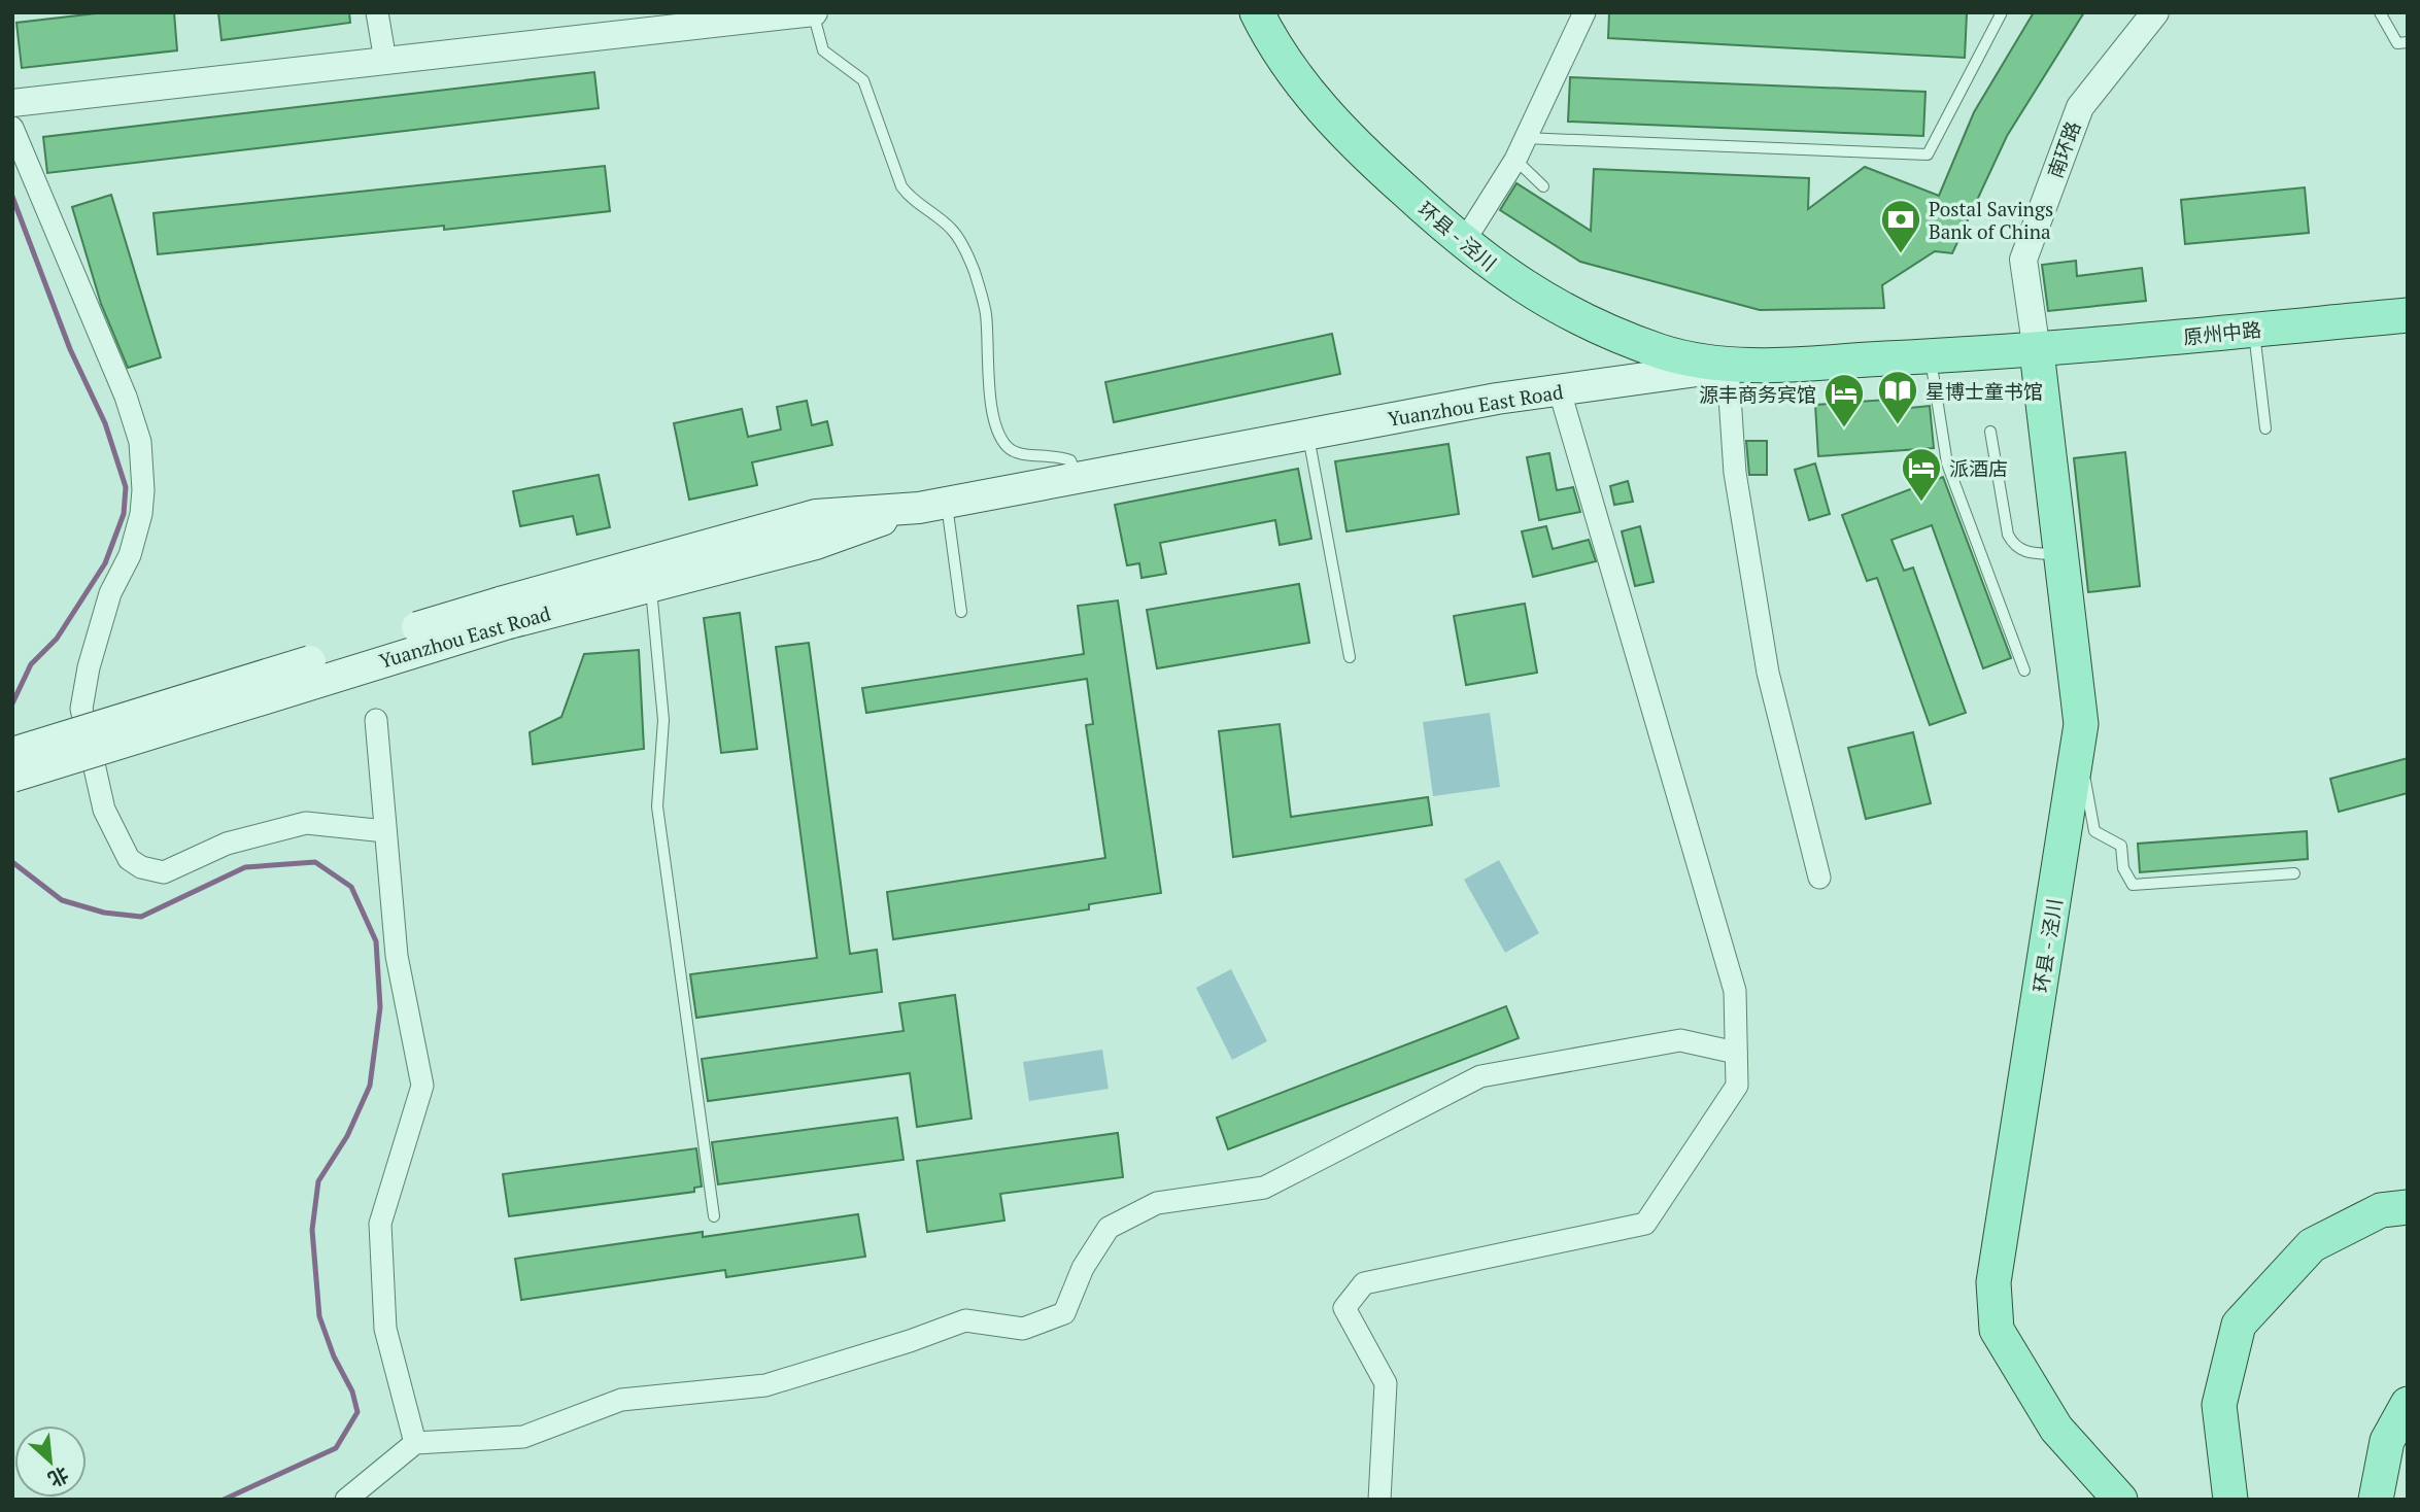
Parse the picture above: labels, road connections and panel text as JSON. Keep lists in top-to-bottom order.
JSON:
{
  "streets": {
    "main road": ["环县 - 泾川", "原州中路", "Yuanzhou East Road"],
    "street": ["南环路"]
  },
  "crossings": [
    ["南环路", "环县 - 泾川"],
    ["南环路", "原州中路"],
    ["南环路", "Yuanzhou East Road"],
    ["环县 - 泾川", "原州中路"],
    ["环县 - 泾川", "Yuanzhou East Road"],
    ["原州中路", "Yuanzhou East Road"]
  ],
  "places": {
    "bank": ["Postal Savings Bank of China"],
    "library": ["星博士童书馆"],
    "hotel": ["源丰商务宾馆", "派酒店"]
  },
  "north": "bottom right"
}
